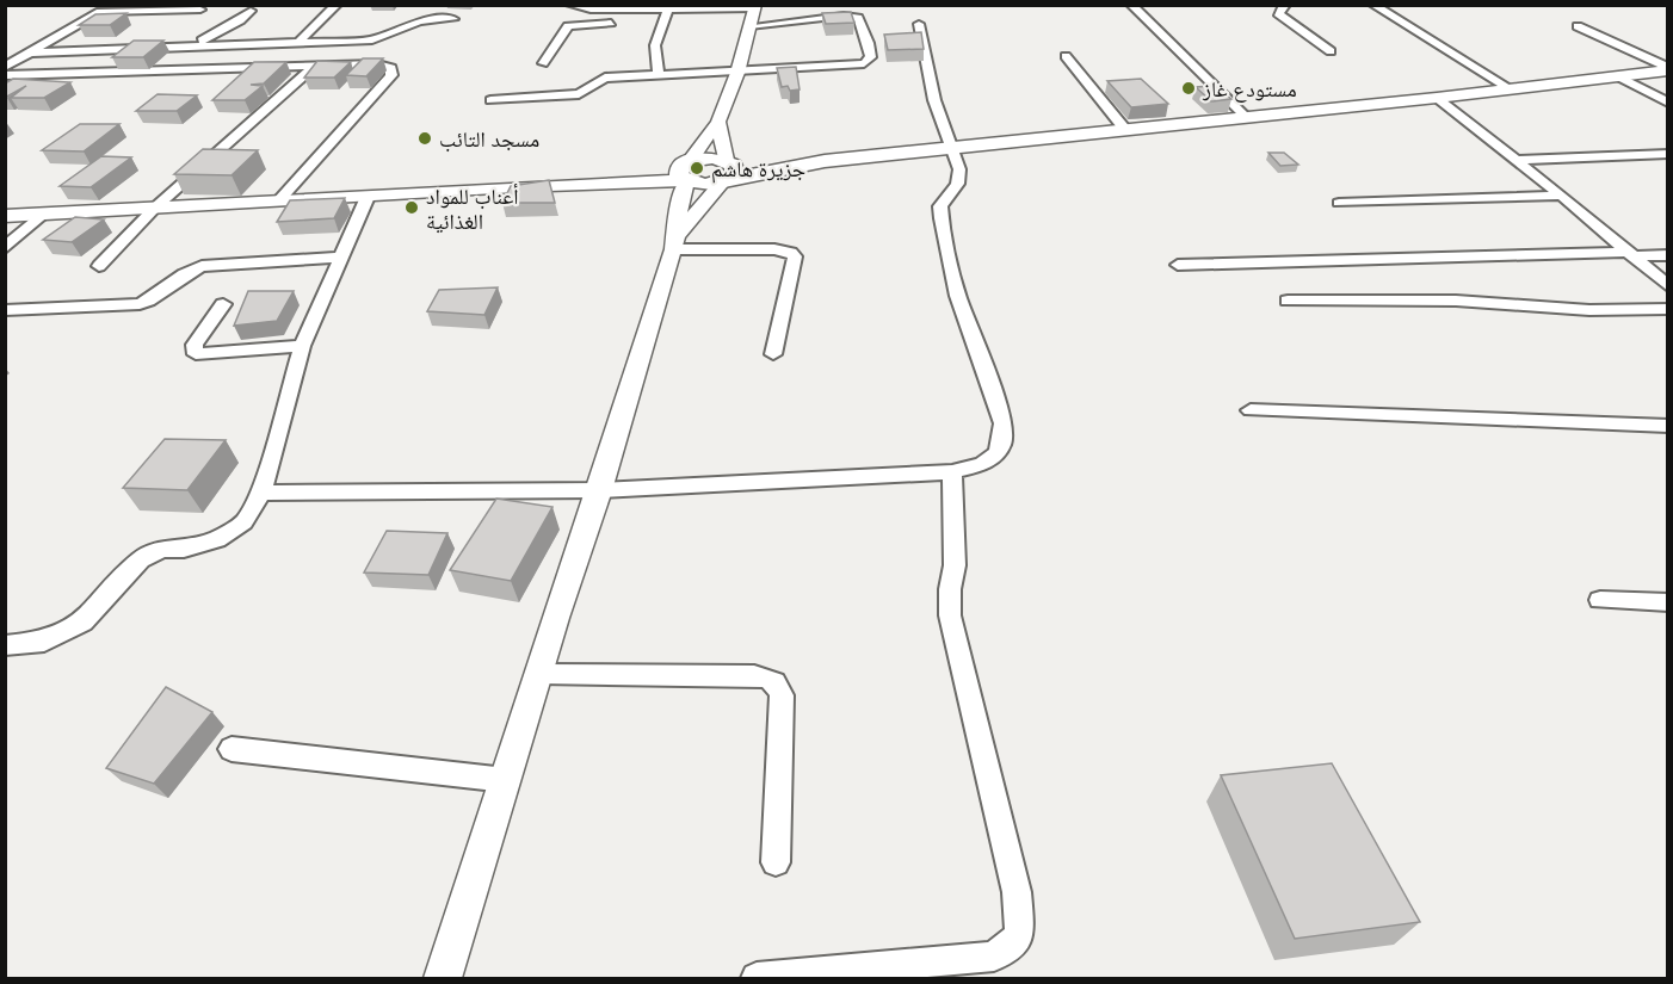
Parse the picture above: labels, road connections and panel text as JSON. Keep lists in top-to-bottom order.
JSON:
{
  "places": [
    "مستودع غاز",
    "مسجد التائب",
    "جزيرة هاشم",
    "أعناب للمواد الغذائية"
  ]
}
